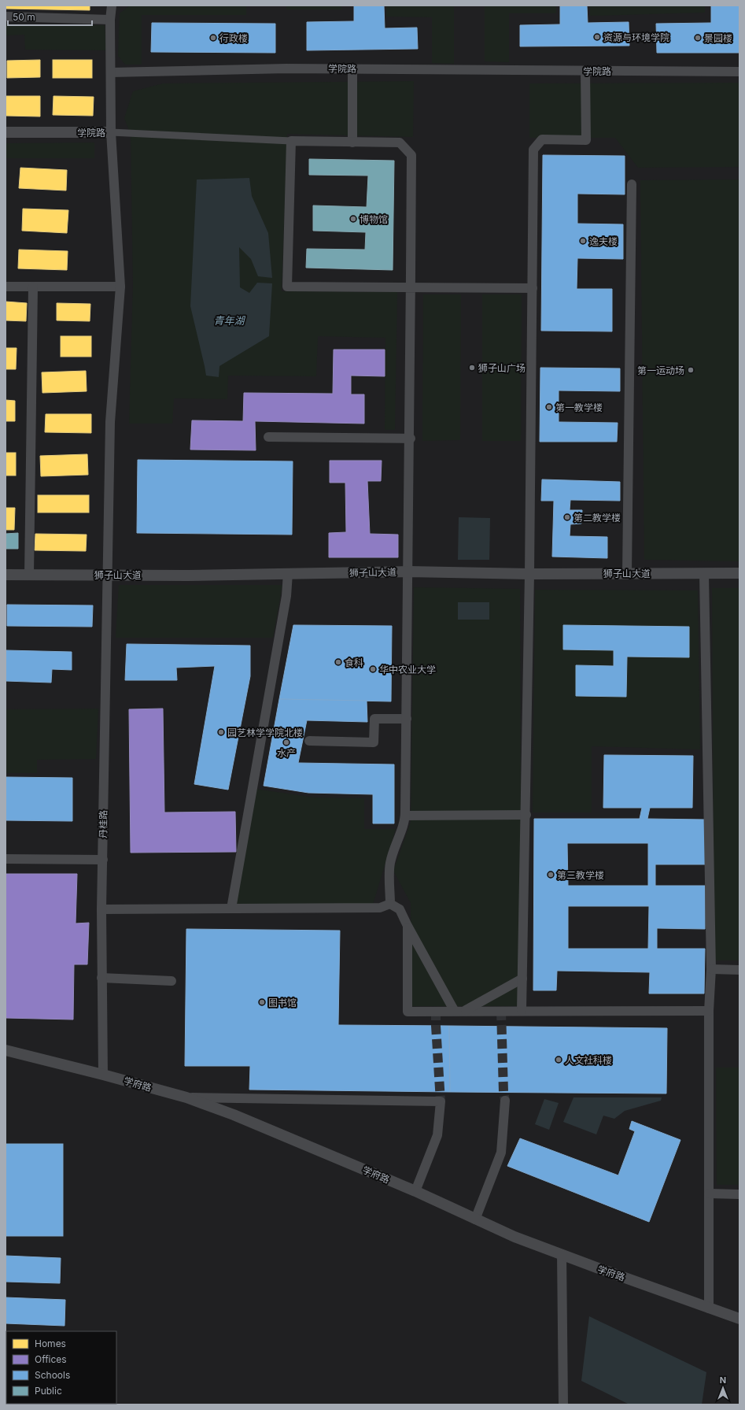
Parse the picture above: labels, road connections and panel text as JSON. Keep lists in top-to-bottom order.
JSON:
{
  "streets": {
    "street": [
      "学院路",
      "狮子山大道",
      "丹桂路",
      "学府路"
    ]
  },
  "crossings": [
    ["学院路", "丹桂路"],
    ["狮子山大道", "丹桂路"],
    ["丹桂路", "学府路"]
  ],
  "water": ["青年湖"],
  "places": [
    "资源与环境学院",
    "行政楼",
    "景园楼",
    "博物馆",
    "逸夫楼",
    "狮子山广场",
    "第一运动场",
    "第一教学楼",
    "第二教学楼",
    "食科",
    "华中农业大学",
    "园艺林学学院北楼",
    "水产",
    "第三教学楼",
    "图书馆",
    "人文社科楼"
  ],
  "legend": [
    "Homes",
    "Offices",
    "Schools",
    "Public"
  ],
  "scale_bar": "50 m",
  "north": "top"
}
